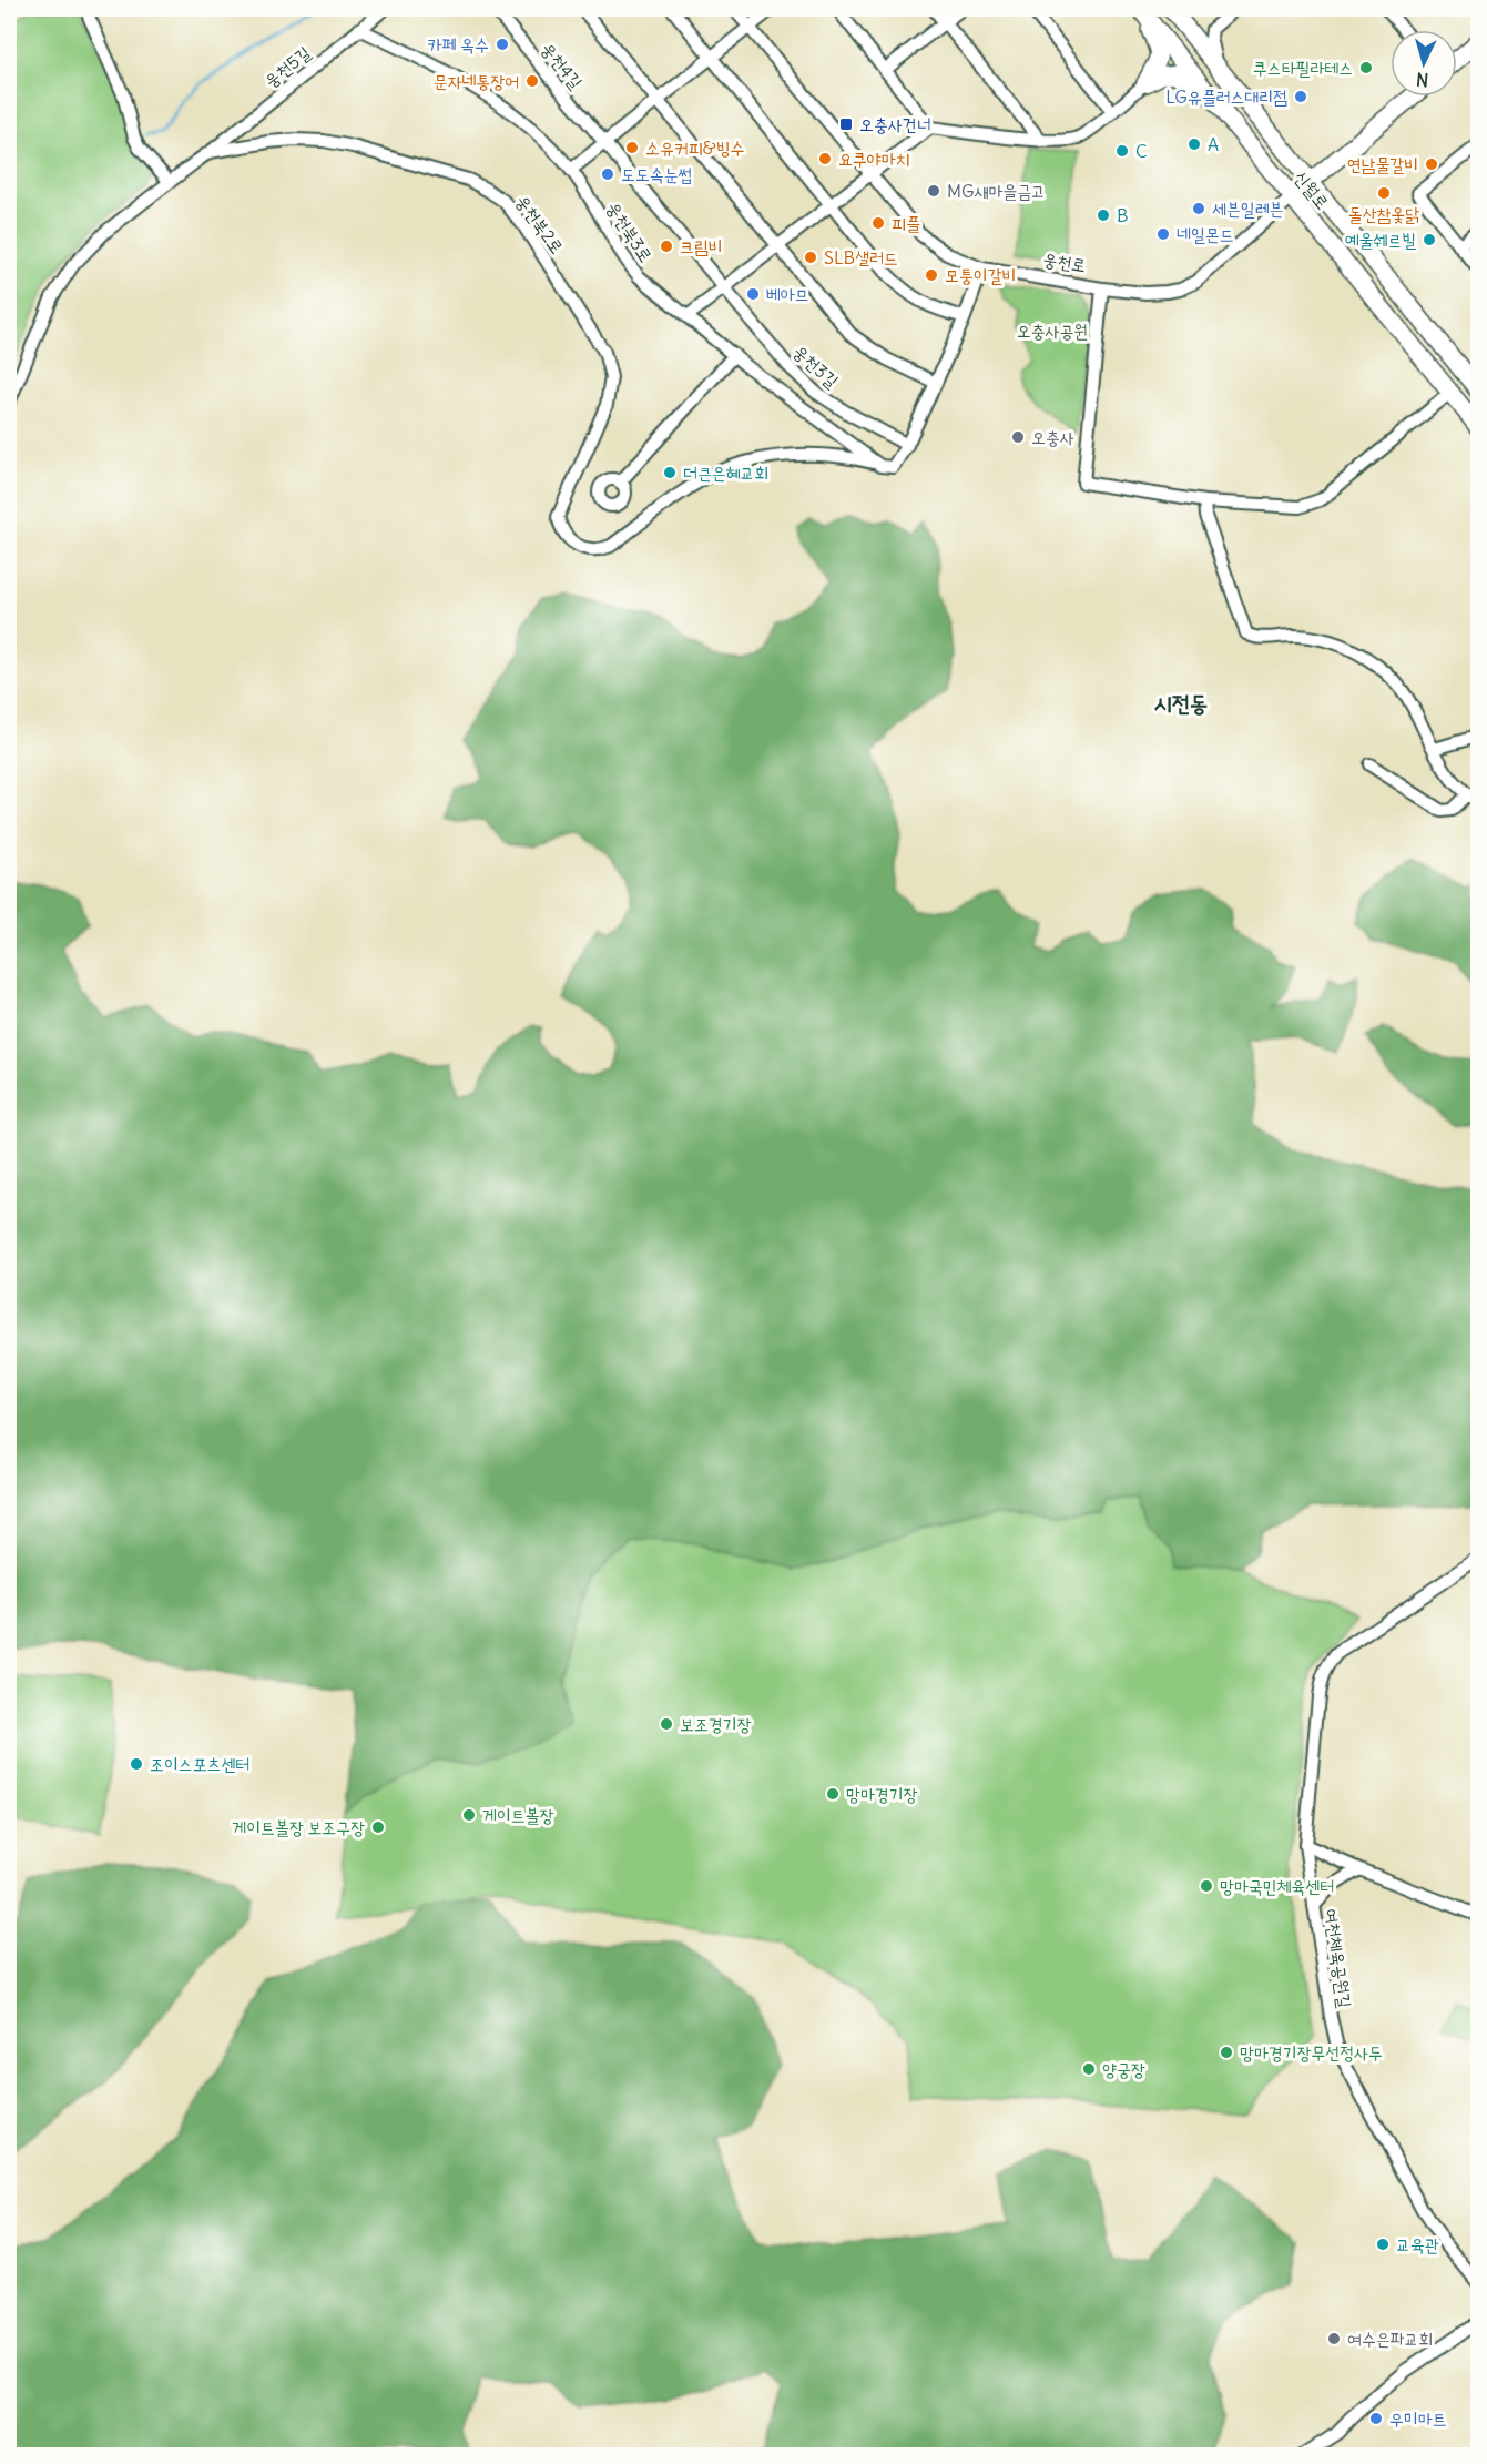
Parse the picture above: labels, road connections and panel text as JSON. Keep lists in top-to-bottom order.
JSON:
{
  "streets": {
    "street": [
      "웅천4길",
      "웅천5길",
      "신월로",
      "웅천북2로",
      "웅천북3로",
      "웅천로",
      "웅천3길",
      "여천체육공원길"
    ]
  },
  "crossings": [
    ["웅천4길", "웅천3길"],
    ["웅천5길", "웅천북2로"],
    ["웅천5길", "웅천북3로"],
    ["신월로", "웅천로"],
    ["웅천북2로", "웅천북3로"]
  ],
  "districts": ["시전동"],
  "parks": ["오충사공원"],
  "places": {
    "other": [
      "카페 옥수",
      "쿠스타필라테스",
      "문자네통장어",
      "LG유플러스대리점",
      "A",
      "소유커피&빙수",
      "C",
      "요쿠야마치",
      "연남물갈비",
      "도도속눈썹",
      "MG새마을금고",
      "돌산참옻닭",
      "세븐일레븐",
      "B",
      "피플",
      "네일몬드",
      "예울쉐르빌",
      "크림비",
      "SLB샐러드",
      "모퉁이갈비",
      "베아므",
      "오충사",
      "더큰은혜교회",
      "보조경기장",
      "조이스포츠센터",
      "망마경기장",
      "게이트볼장",
      "게이트볼장 보조구장",
      "망마국민체육센터",
      "망마경기장무선정사두",
      "양궁장",
      "교육관",
      "여수은파교회",
      "우미마트"
    ],
    "transit": ["오충사건너"]
  },
  "north": "bottom"
}
